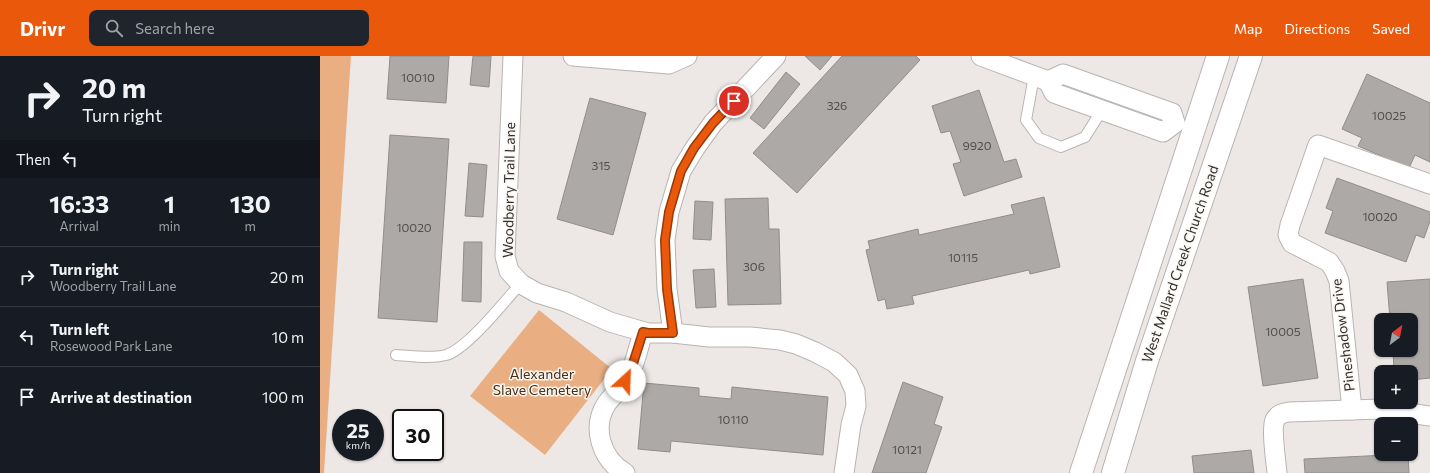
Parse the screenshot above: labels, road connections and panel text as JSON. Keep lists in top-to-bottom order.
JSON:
{
  "streets": {
    "main road": ["West Mallard Creek Church Road"],
    "street": ["Woodberry Trail Lane", "Pineshadow Drive"]
  },
  "parks": ["Alexander Slave Cemetery"],
  "house_numbers": [
    "10010",
    "326",
    "10025",
    "9920",
    "315",
    "10020",
    "10020",
    "10115",
    "306",
    "10005",
    "10110",
    "10121"
  ],
  "north": "top right",
  "page": {
    "header": "Drivr",
    "search": "Search here",
    "nav": ["Map", "Directions", "Saved"],
    "turn": ["20 m", "Turn right"],
    "then": "Then",
    "eta": [
      "16:33",
      "Arrival",
      "1",
      "min",
      "130",
      "m"
    ],
    "list": [
      {
        "name": "Turn right",
        "note": "Woodberry Trail Lane",
        "value": "20 m"
      },
      {
        "name": "Turn left",
        "note": "Rosewood Park Lane",
        "value": "10 m"
      },
      {
        "name": "Arrive at destination",
        "value": "100 m"
      }
    ],
    "map_buttons": ["+", "−"],
    "speed": "25 km/h",
    "limit": "30"
  }
}
